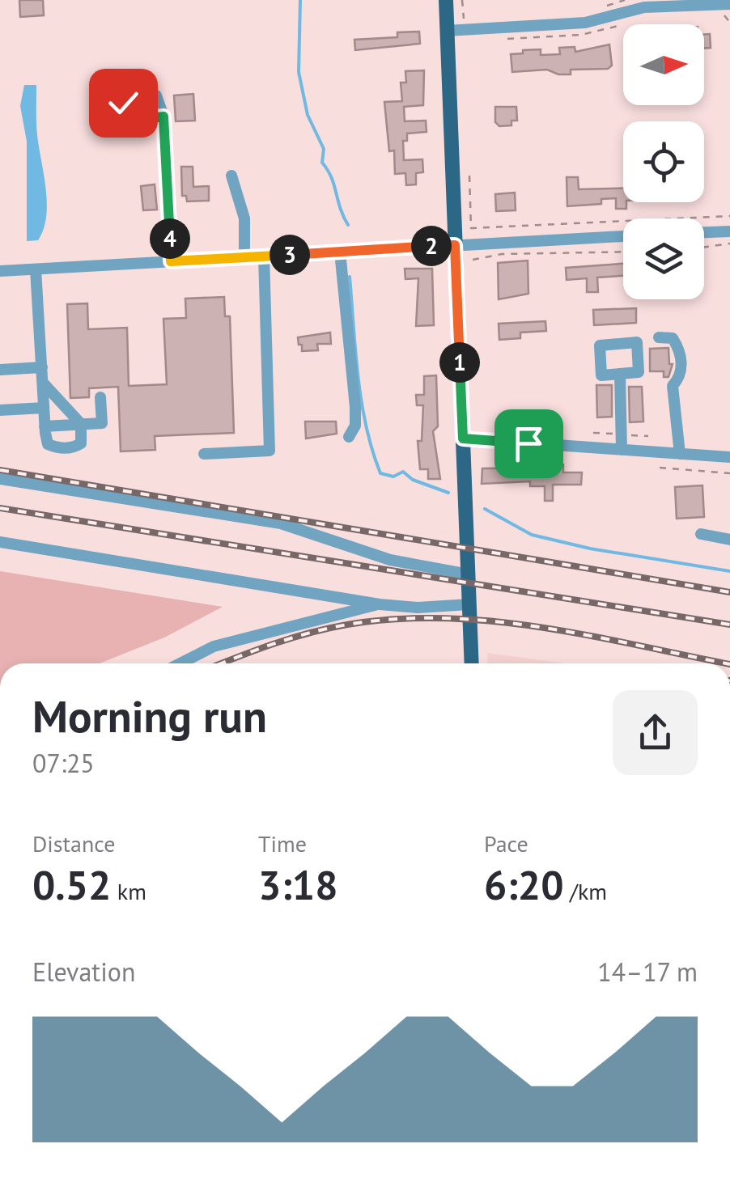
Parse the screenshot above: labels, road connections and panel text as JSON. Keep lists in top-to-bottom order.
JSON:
{
  "north": "right",
  "page": {
    "pins": [
      "4",
      "2",
      "3",
      "1"
    ],
    "heading": ["Morning run", "07:25"],
    "stats": [
      ["Distance", "0.52 km"],
      ["Time", "3:18"],
      ["Pace", "6:20 /km"]
    ],
    "chart": ["Elevation", "14–17 m"]
  }
}
